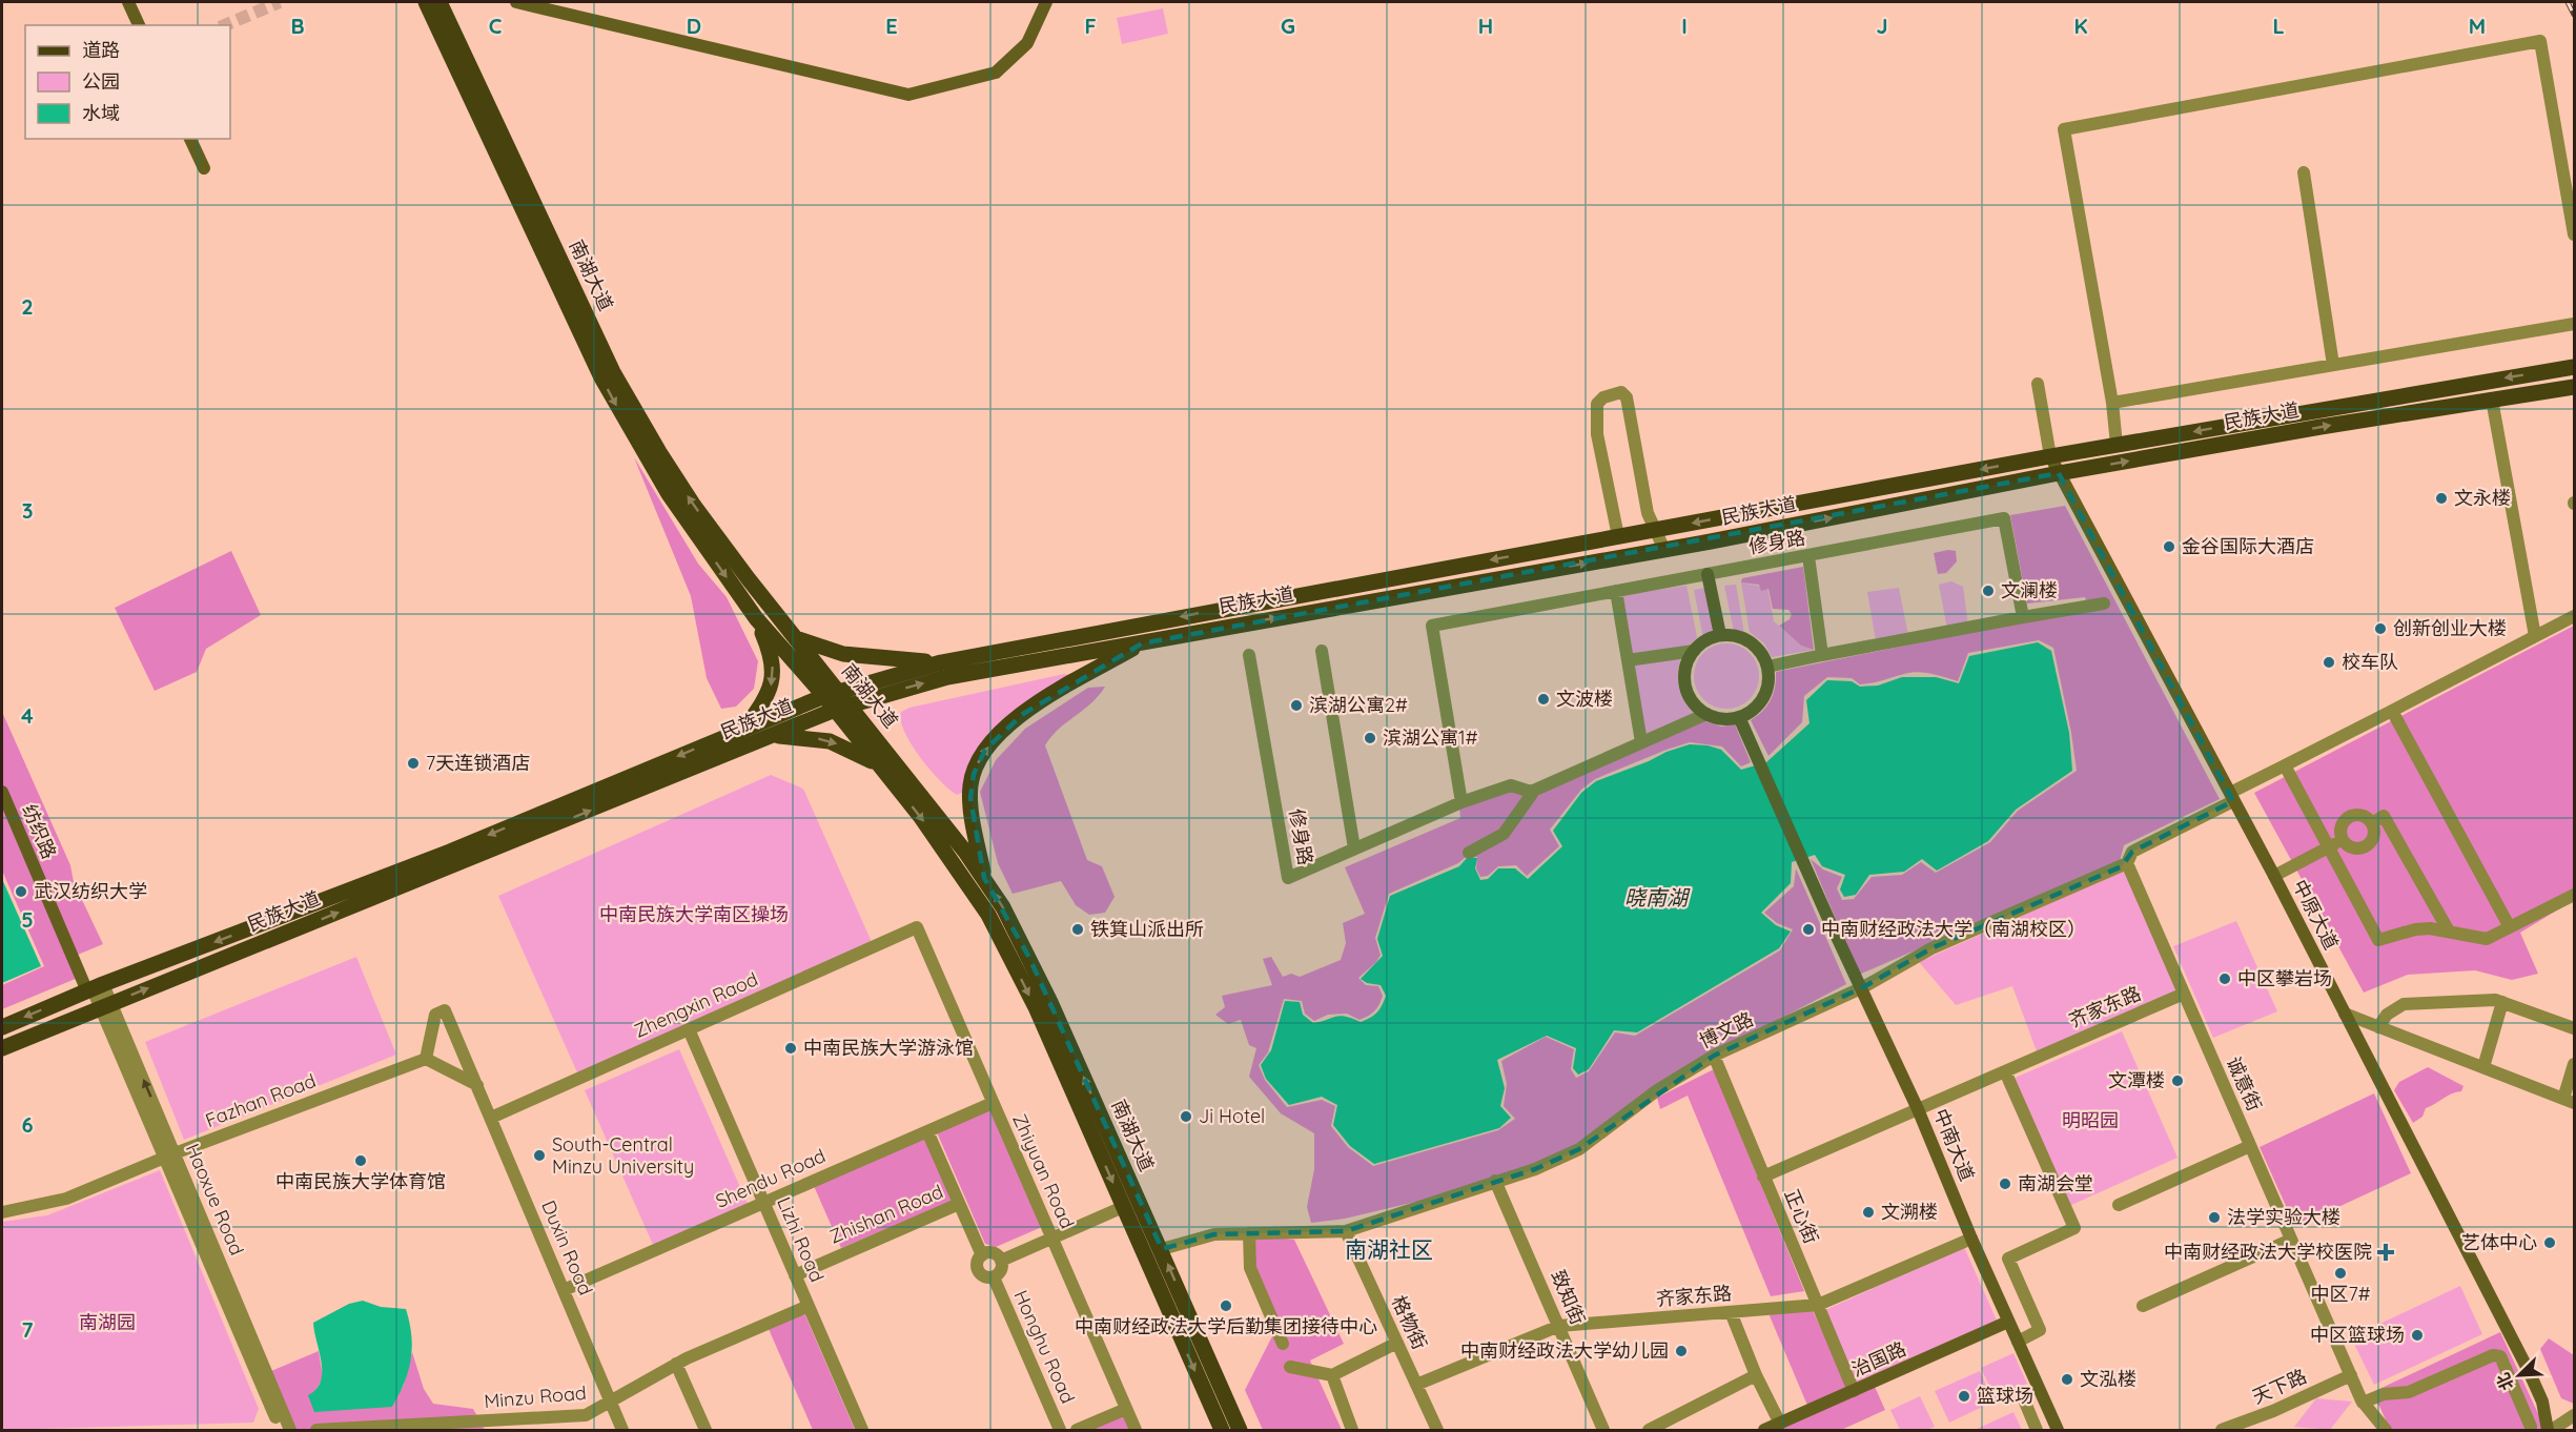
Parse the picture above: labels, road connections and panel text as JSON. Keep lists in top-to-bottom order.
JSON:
{
  "streets": {
    "main road": [
      "南湖大道",
      "民族大道",
      "纺织路",
      "中原大道",
      "中南大道",
      "治国路"
    ],
    "street": [
      "修身路",
      "Zhengxin Raod",
      "齐家东路",
      "博文路",
      "诚意街",
      "Fazhan Road",
      "Zhiyuan Road",
      "Shendu Road",
      "Haoxue Road",
      "Zhishan Road",
      "正心街",
      "Lizhi Road",
      "Duxin Road",
      "致知街",
      "格物街",
      "Honghu Road",
      "天下路",
      "Minzu Road"
    ]
  },
  "crossings": [
    ["南湖大道", "民族大道"],
    ["南湖大道", "博文路"],
    ["民族大道", "纺织路"],
    ["民族大道", "中原大道"],
    ["民族大道", "Haoxue Road"],
    ["修身路", "中南大道"],
    ["纺织路", "Haoxue Road"],
    ["Zhengxin Raod", "Zhiyuan Road"],
    ["Zhengxin Raod", "Lizhi Road"],
    ["Zhengxin Raod", "Duxin Road"],
    ["齐家东路", "诚意街"],
    ["齐家东路", "中南大道"],
    ["齐家东路", "正心街"],
    ["齐家东路", "致知街"],
    ["齐家东路", "格物街"],
    ["博文路", "诚意街"],
    ["博文路", "中南大道"],
    ["博文路", "正心街"],
    ["博文路", "致知街"],
    ["博文路", "格物街"],
    ["诚意街", "天下路"],
    ["Fazhan Road", "Haoxue Road"],
    ["Fazhan Road", "Duxin Road"],
    ["中南大道", "治国路"],
    ["Zhiyuan Road", "Shendu Road"],
    ["Shendu Road", "Lizhi Road"],
    ["Shendu Road", "Duxin Road"],
    ["Zhishan Road", "Lizhi Road"],
    ["正心街", "治国路"],
    ["Lizhi Road", "Minzu Road"],
    ["Duxin Road", "Minzu Road"]
  ],
  "districts": ["南湖社区"],
  "water": ["晓南湖"],
  "parks": ["中南民族大学南区操场", "明昭园", "南湖园"],
  "places": {
    "other": [
      "文永楼",
      "金谷国际大酒店",
      "文澜楼",
      "创新创业大楼",
      "校车队",
      "文波楼",
      "滨湖公寓2#",
      "滨湖公寓1#",
      "7天连锁酒店",
      "武汉纺织大学",
      "铁箕山派出所",
      "中南财经政法大学（南湖校区）",
      "中区攀岩场",
      "中南民族大学游泳馆",
      "文潭楼",
      "Ji Hotel",
      "South-Central Minzu University",
      "中南民族大学体育馆",
      "南湖会堂",
      "文溯楼",
      "法学实验大楼",
      "艺体中心",
      "中区7#",
      "中南财经政法大学后勤集团接待中心",
      "中区篮球场",
      "中南财经政法大学幼儿园",
      "文泓楼",
      "篮球场"
    ],
    "health": ["中南财经政法大学校医院"]
  },
  "legend": ["道路", "公园", "水域"],
  "north": "bottom left",
  "grid": {
    "columns": [
      "B",
      "C",
      "D",
      "E",
      "F",
      "G",
      "H",
      "I",
      "J",
      "K",
      "L",
      "M"
    ],
    "rows": [
      "2",
      "3",
      "4",
      "5",
      "6",
      "7"
    ]
  }
}
